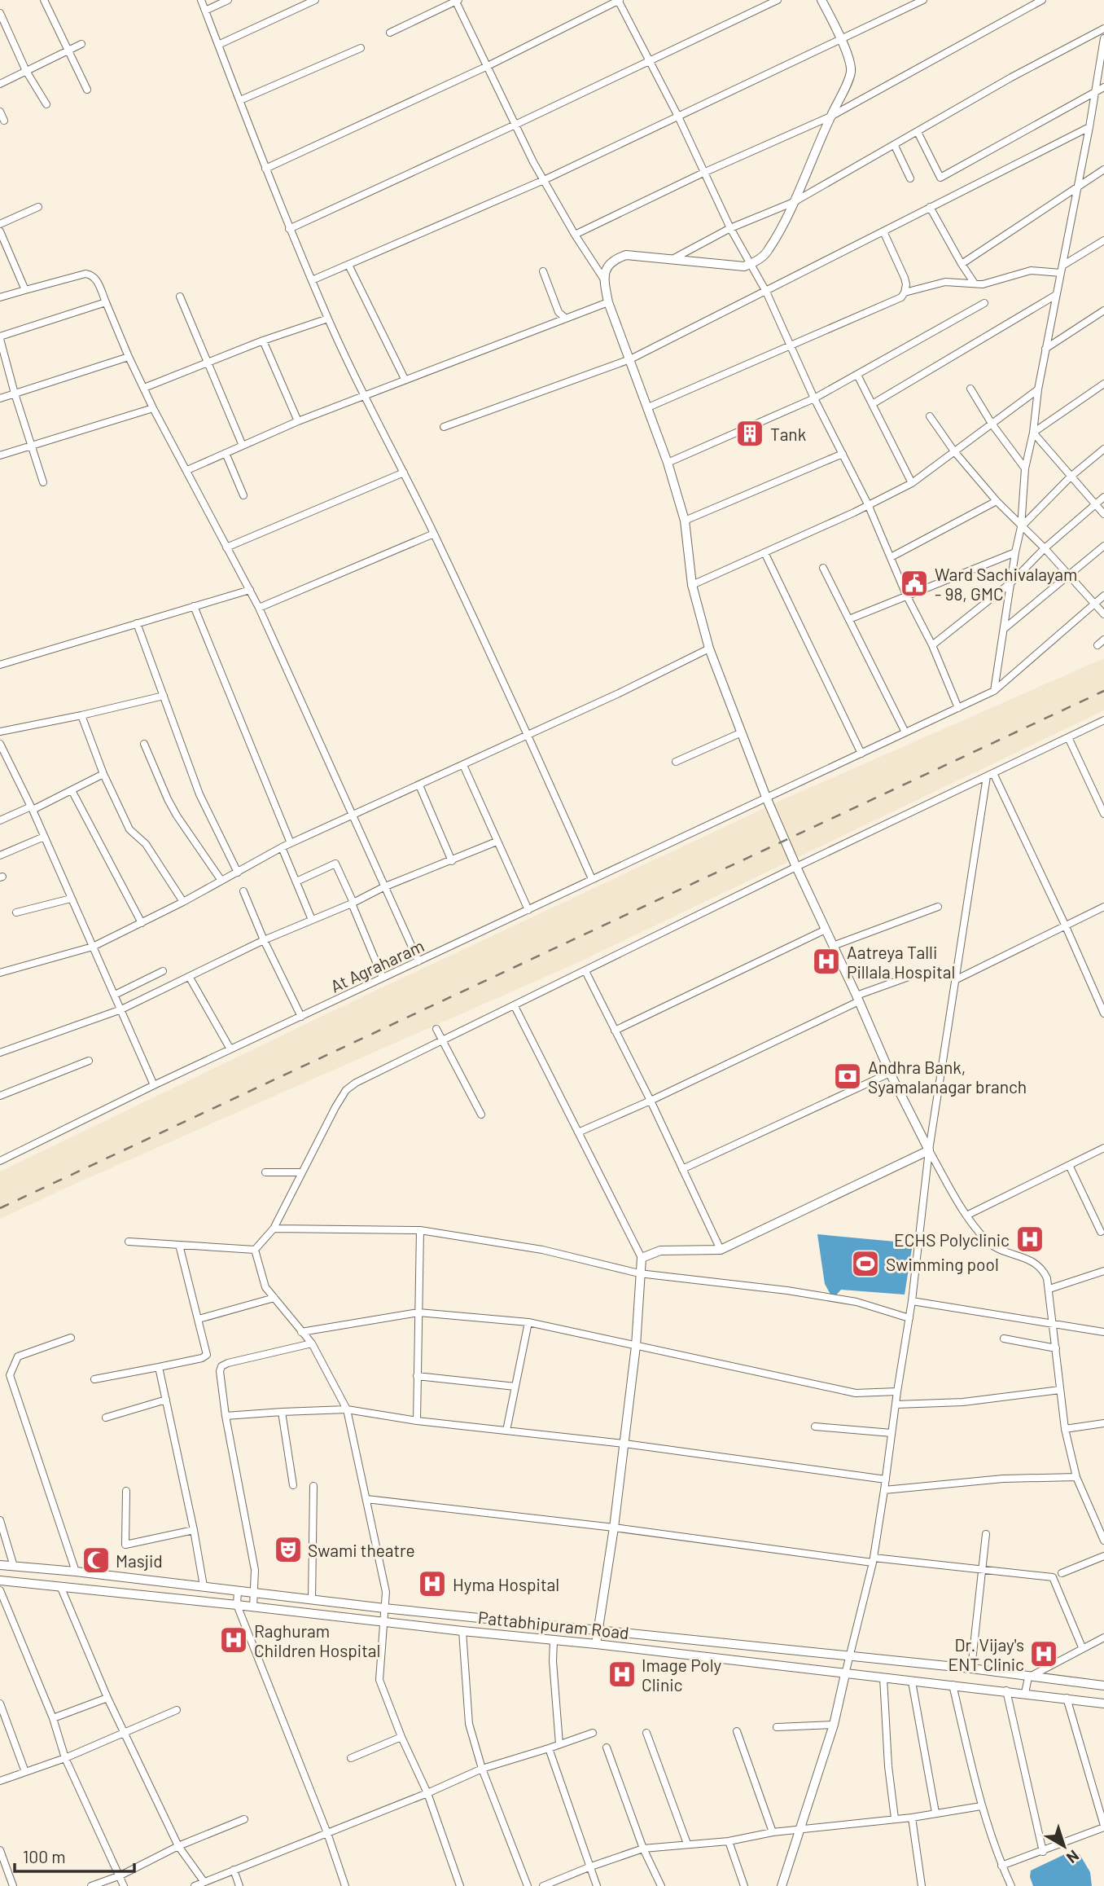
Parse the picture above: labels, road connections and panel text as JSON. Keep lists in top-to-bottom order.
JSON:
{
  "streets": {
    "street": ["At Agraharam", "Pattabhipuram Road"]
  },
  "places": {
    "building": ["Tank"],
    "public building": ["Ward Sachivalayam - 98, GMC"],
    "hospital": [
      "Aatreya Talli Pillala Hospital",
      "ECHS Polyclinic",
      "Hyma Hospital",
      "Raghuram Children Hospital",
      "Dr. Vijay's ENT Clinic",
      "Image Poly Clinic"
    ],
    "bank": ["Andhra Bank, Syamalanagar branch"],
    "sports": ["Swimming pool"],
    "theatre": ["Swami theatre"],
    "mosque": ["Masjid"]
  },
  "scale_bar": "100 m",
  "north": "bottom right"
}
